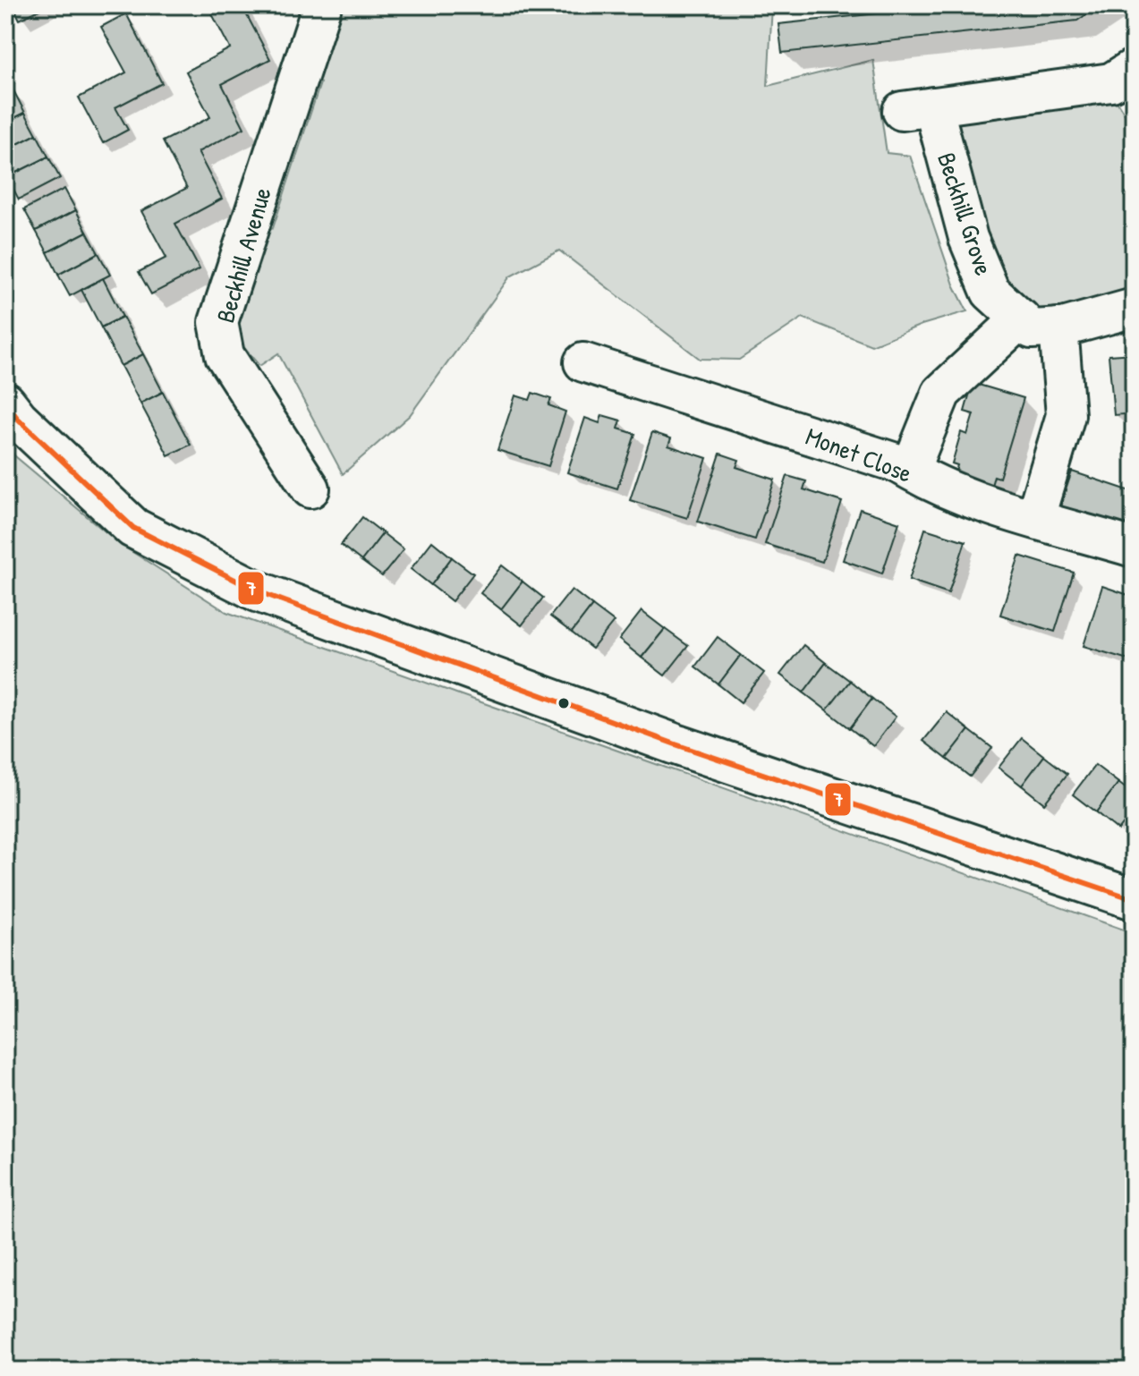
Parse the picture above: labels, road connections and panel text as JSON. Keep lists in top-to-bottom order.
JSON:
{
  "streets": {
    "street": ["Beckhill Grove", "Beckhill Avenue", "Monet Close"]
  },
  "lines": ["transit line 7"]
}
